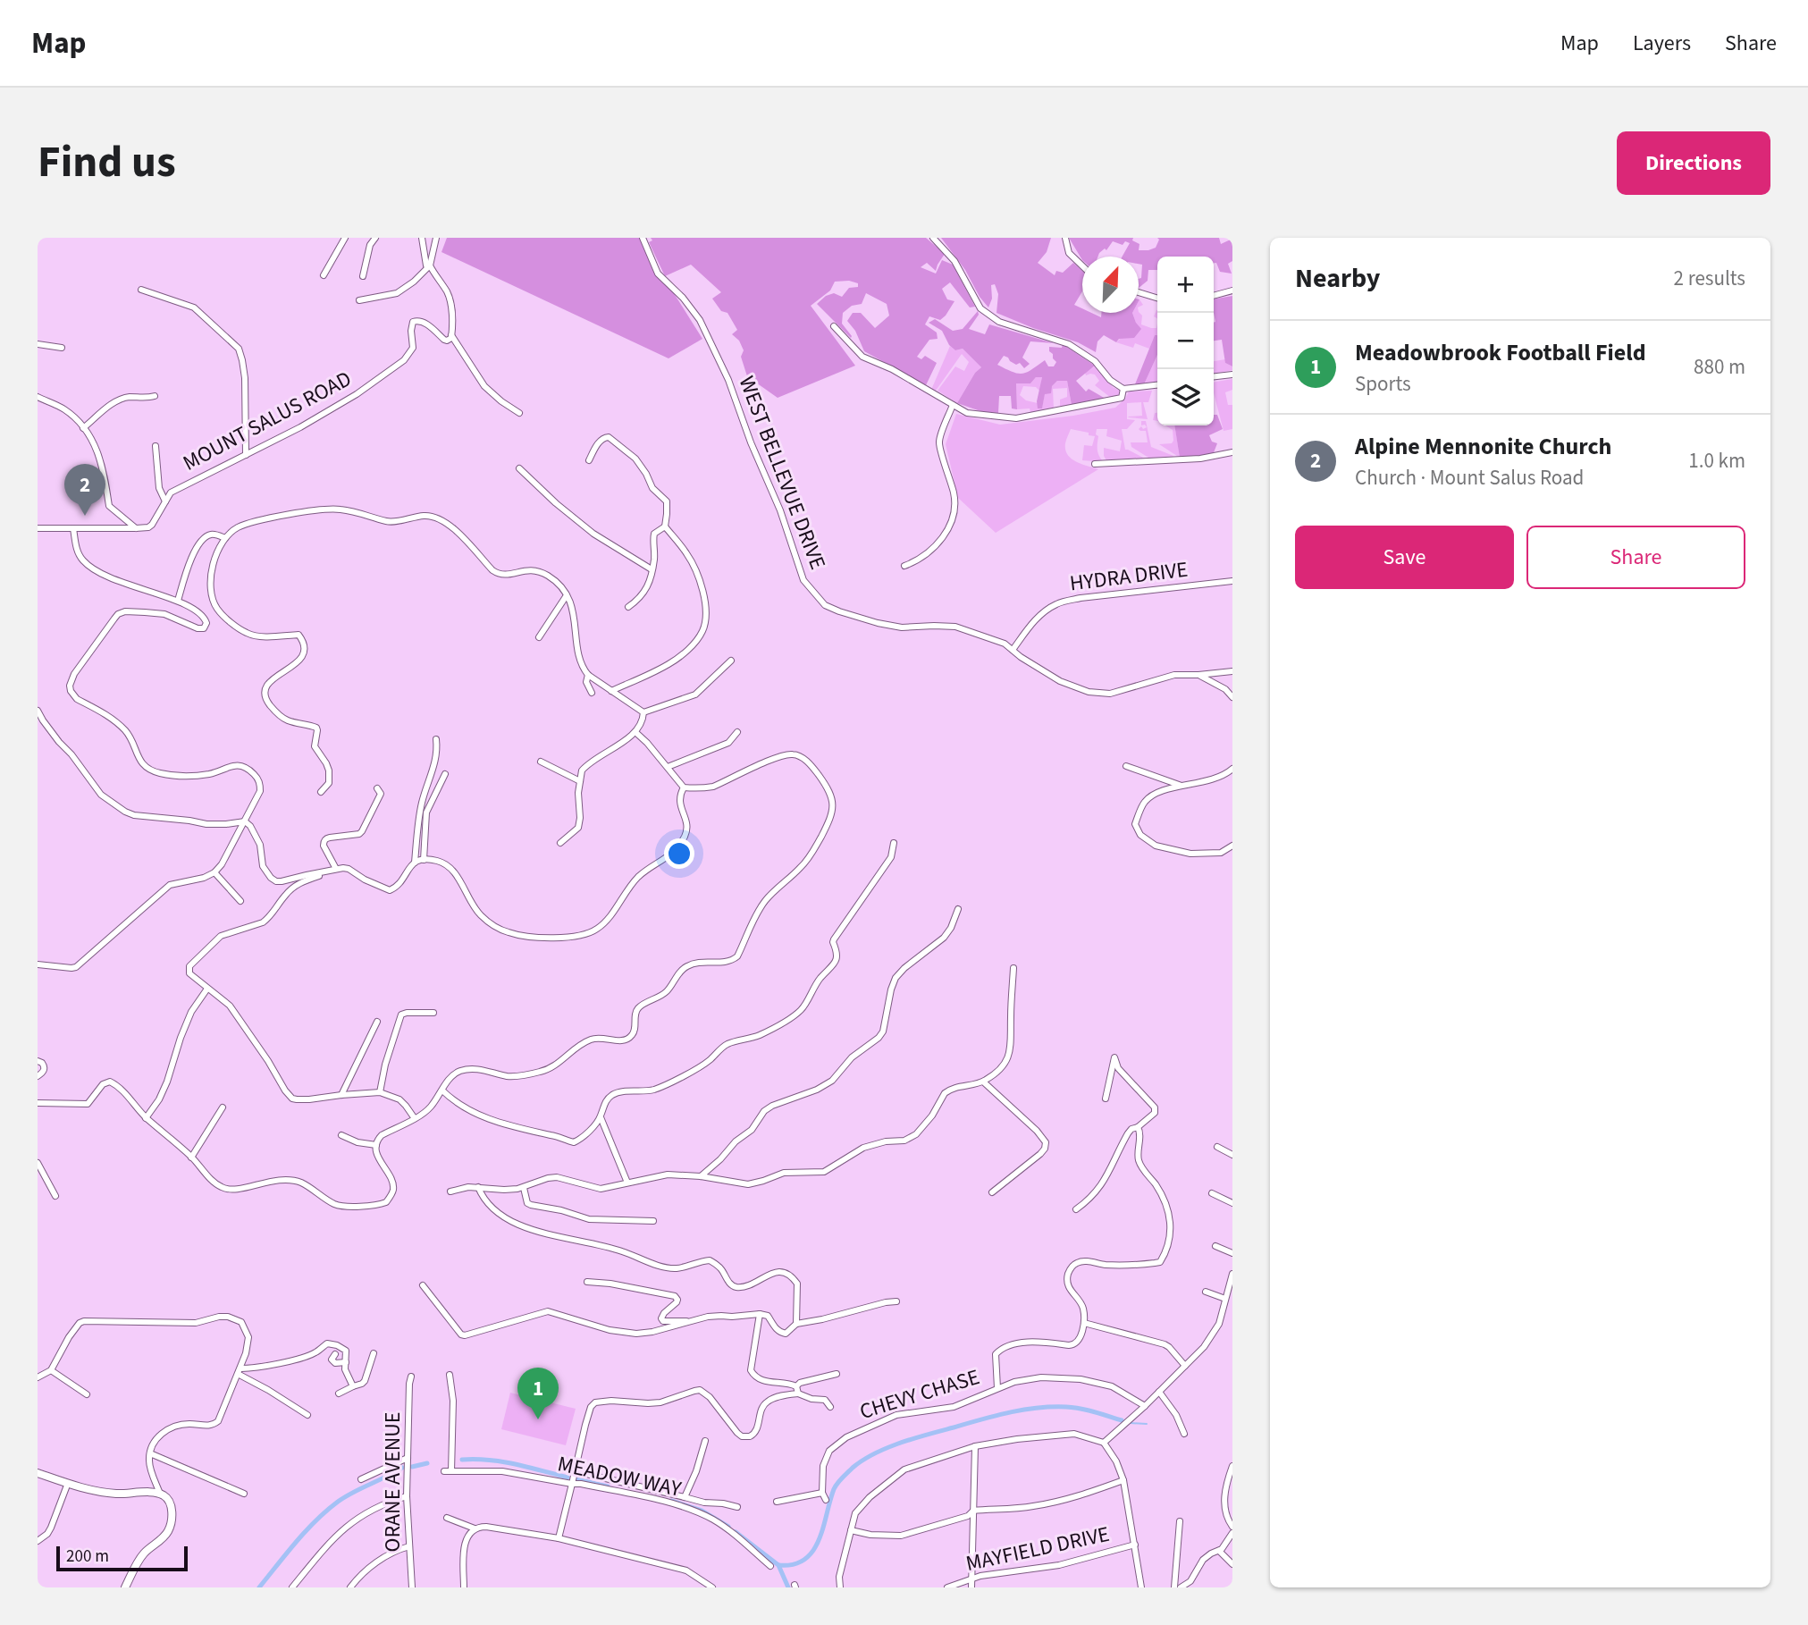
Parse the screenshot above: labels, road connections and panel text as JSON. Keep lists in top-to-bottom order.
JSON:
{
  "streets": {
    "street": [
      "MOUNT SALUS ROAD",
      "WEST BELLEVUE DRIVE",
      "HYDRA DRIVE",
      "CHEVY CHASE",
      "MEADOW WAY",
      "ORANE AVENUE",
      "MAYFIELD DRIVE"
    ]
  },
  "crossings": [
    ["WEST BELLEVUE DRIVE", "HYDRA DRIVE"]
  ],
  "scale_bar": "200 m",
  "north": "top right",
  "page": {
    "header": "Map",
    "nav": ["Map", "Layers", "Share"],
    "title": "Find us",
    "buttons": [
      "Directions",
      ["Save", "Share"]
    ],
    "heading": ["Nearby", "2 results"],
    "map_buttons": ["+", "−"],
    "list": [
      {
        "mark": "1",
        "name": "Meadowbrook Football Field",
        "note": "Sports",
        "value": "880 m"
      },
      {
        "mark": "2",
        "name": "Alpine Mennonite Church",
        "note": "Church · Mount Salus Road",
        "value": "1.0 km"
      }
    ],
    "pins": ["2", "1"],
    "scale": "200 m"
  }
}
